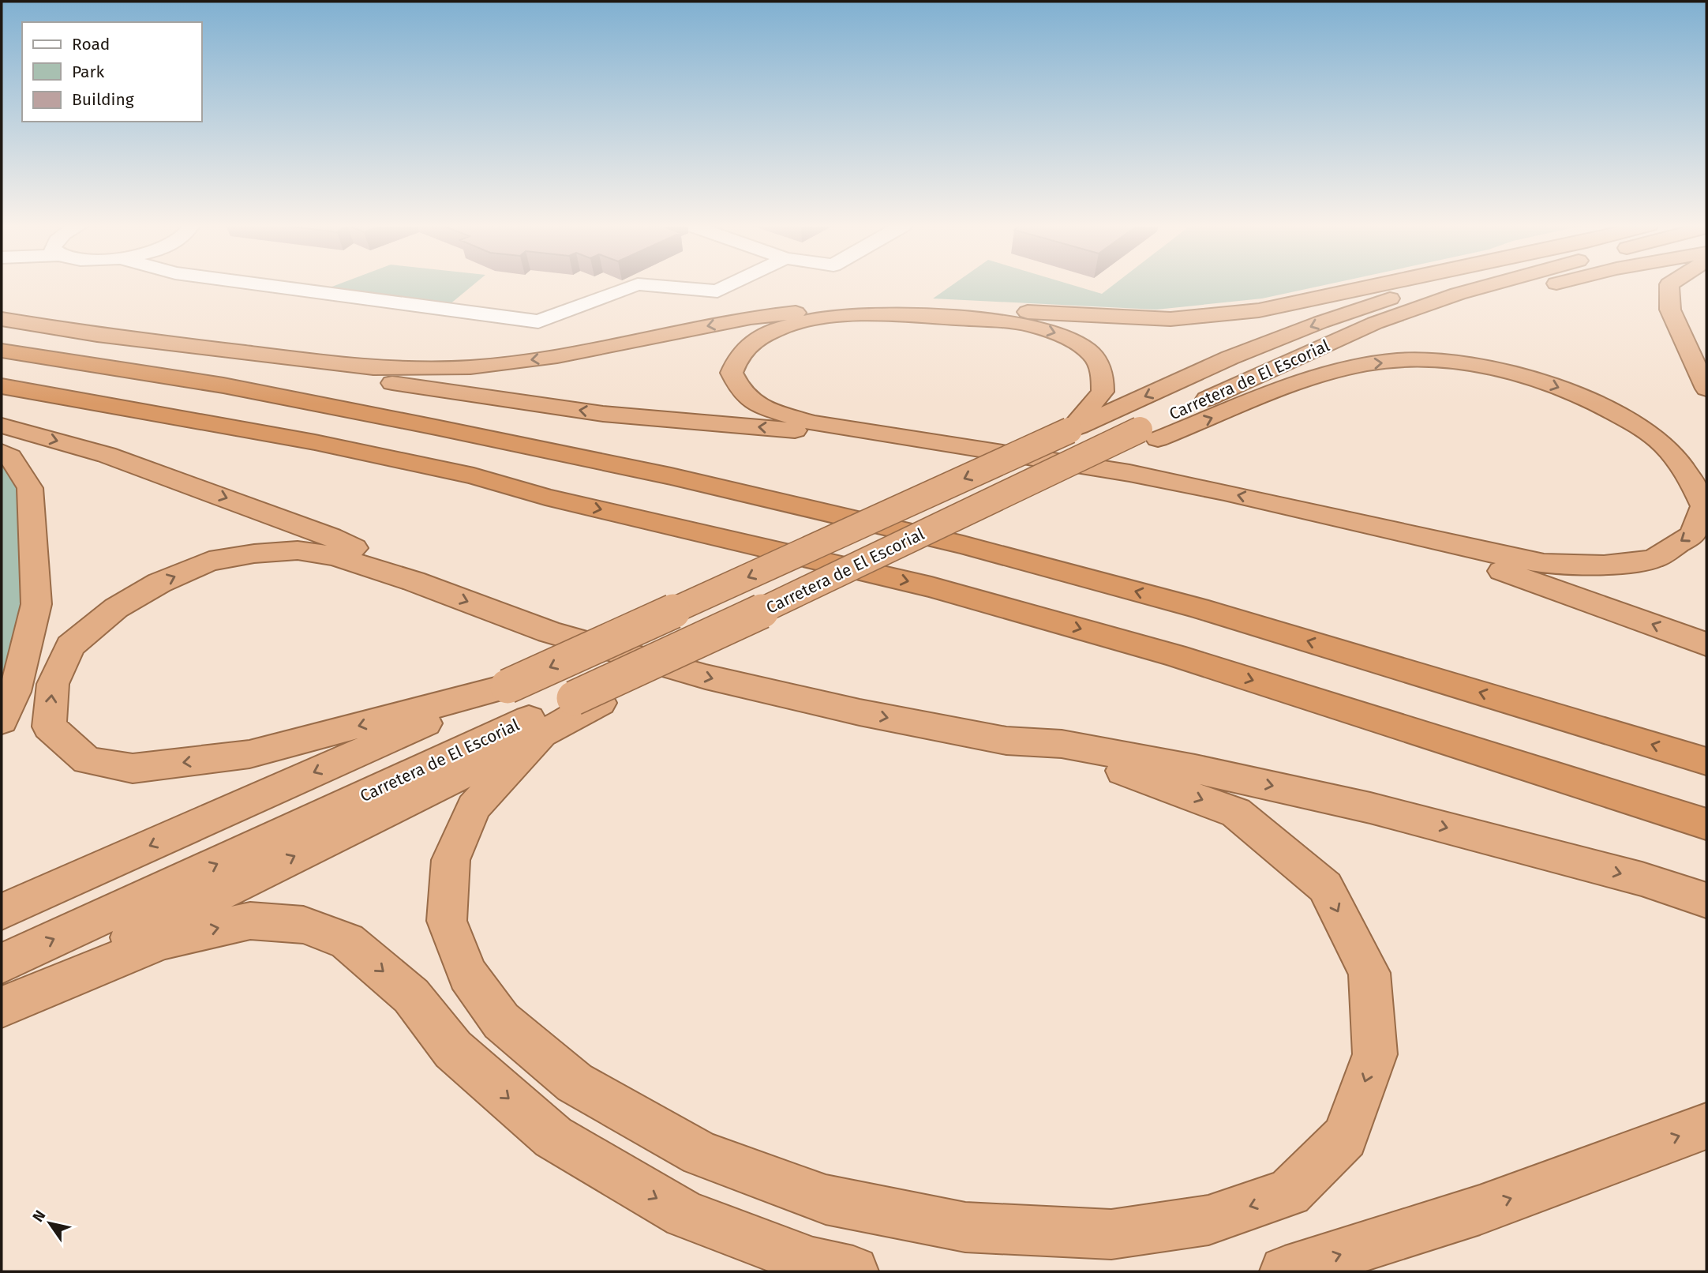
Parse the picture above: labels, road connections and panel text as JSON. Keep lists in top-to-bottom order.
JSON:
{
  "streets": {
    "highway": ["Carretera de El Escorial"]
  },
  "legend": ["Road", "Park", "Building"],
  "north": "top left"
}
